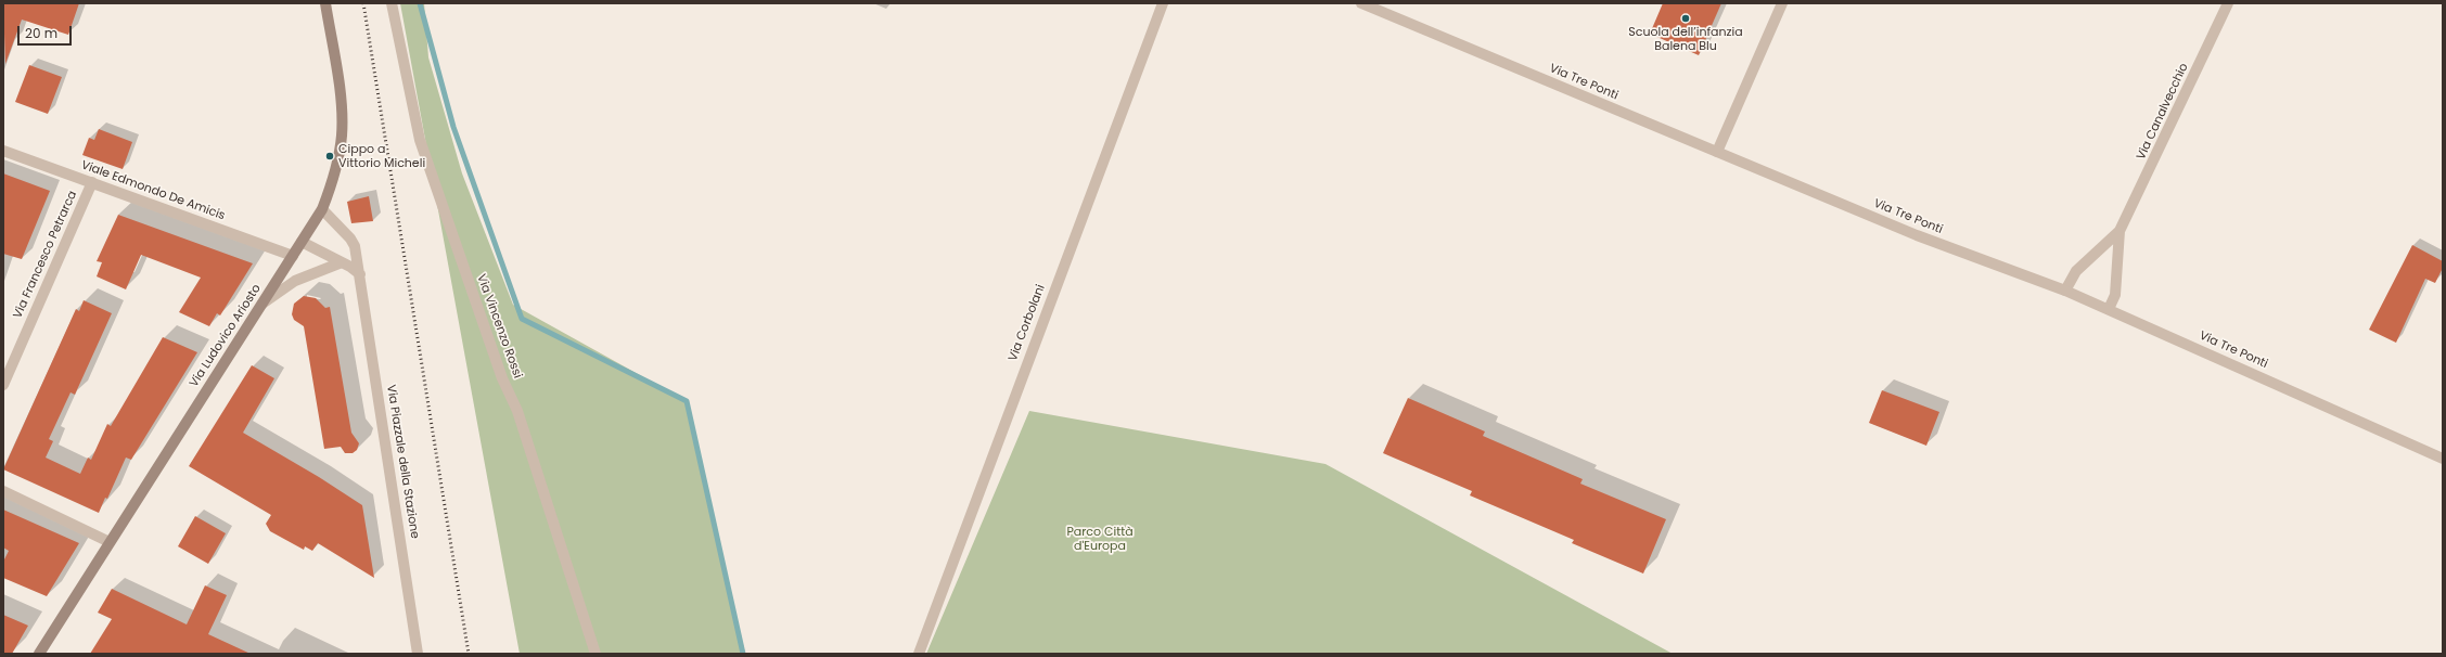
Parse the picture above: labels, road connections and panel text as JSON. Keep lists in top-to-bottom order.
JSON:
{
  "streets": {
    "main road": ["Via Ludovico Ariosto"],
    "street": [
      "Via Tre Ponti",
      "Via Canalvecchio",
      "Viale Edmondo De Amicis",
      "Via Francesco Petrarca",
      "Via Corbolani",
      "Via Vincenzo Rossi",
      "Via Piazzale della Stazione"
    ]
  },
  "crossings": [
    ["Via Tre Ponti", "Via Canalvecchio"],
    ["Viale Edmondo De Amicis", "Via Francesco Petrarca"],
    ["Viale Edmondo De Amicis", "Via Ludovico Ariosto"],
    ["Via Ludovico Ariosto", "Via Piazzale della Stazione"]
  ],
  "parks": ["Parco Città d'Europa"],
  "places": ["Scuola dell’infanzia Balena Blu", "Cippo a Vittorio Micheli"],
  "scale_bar": "20 m"
}
